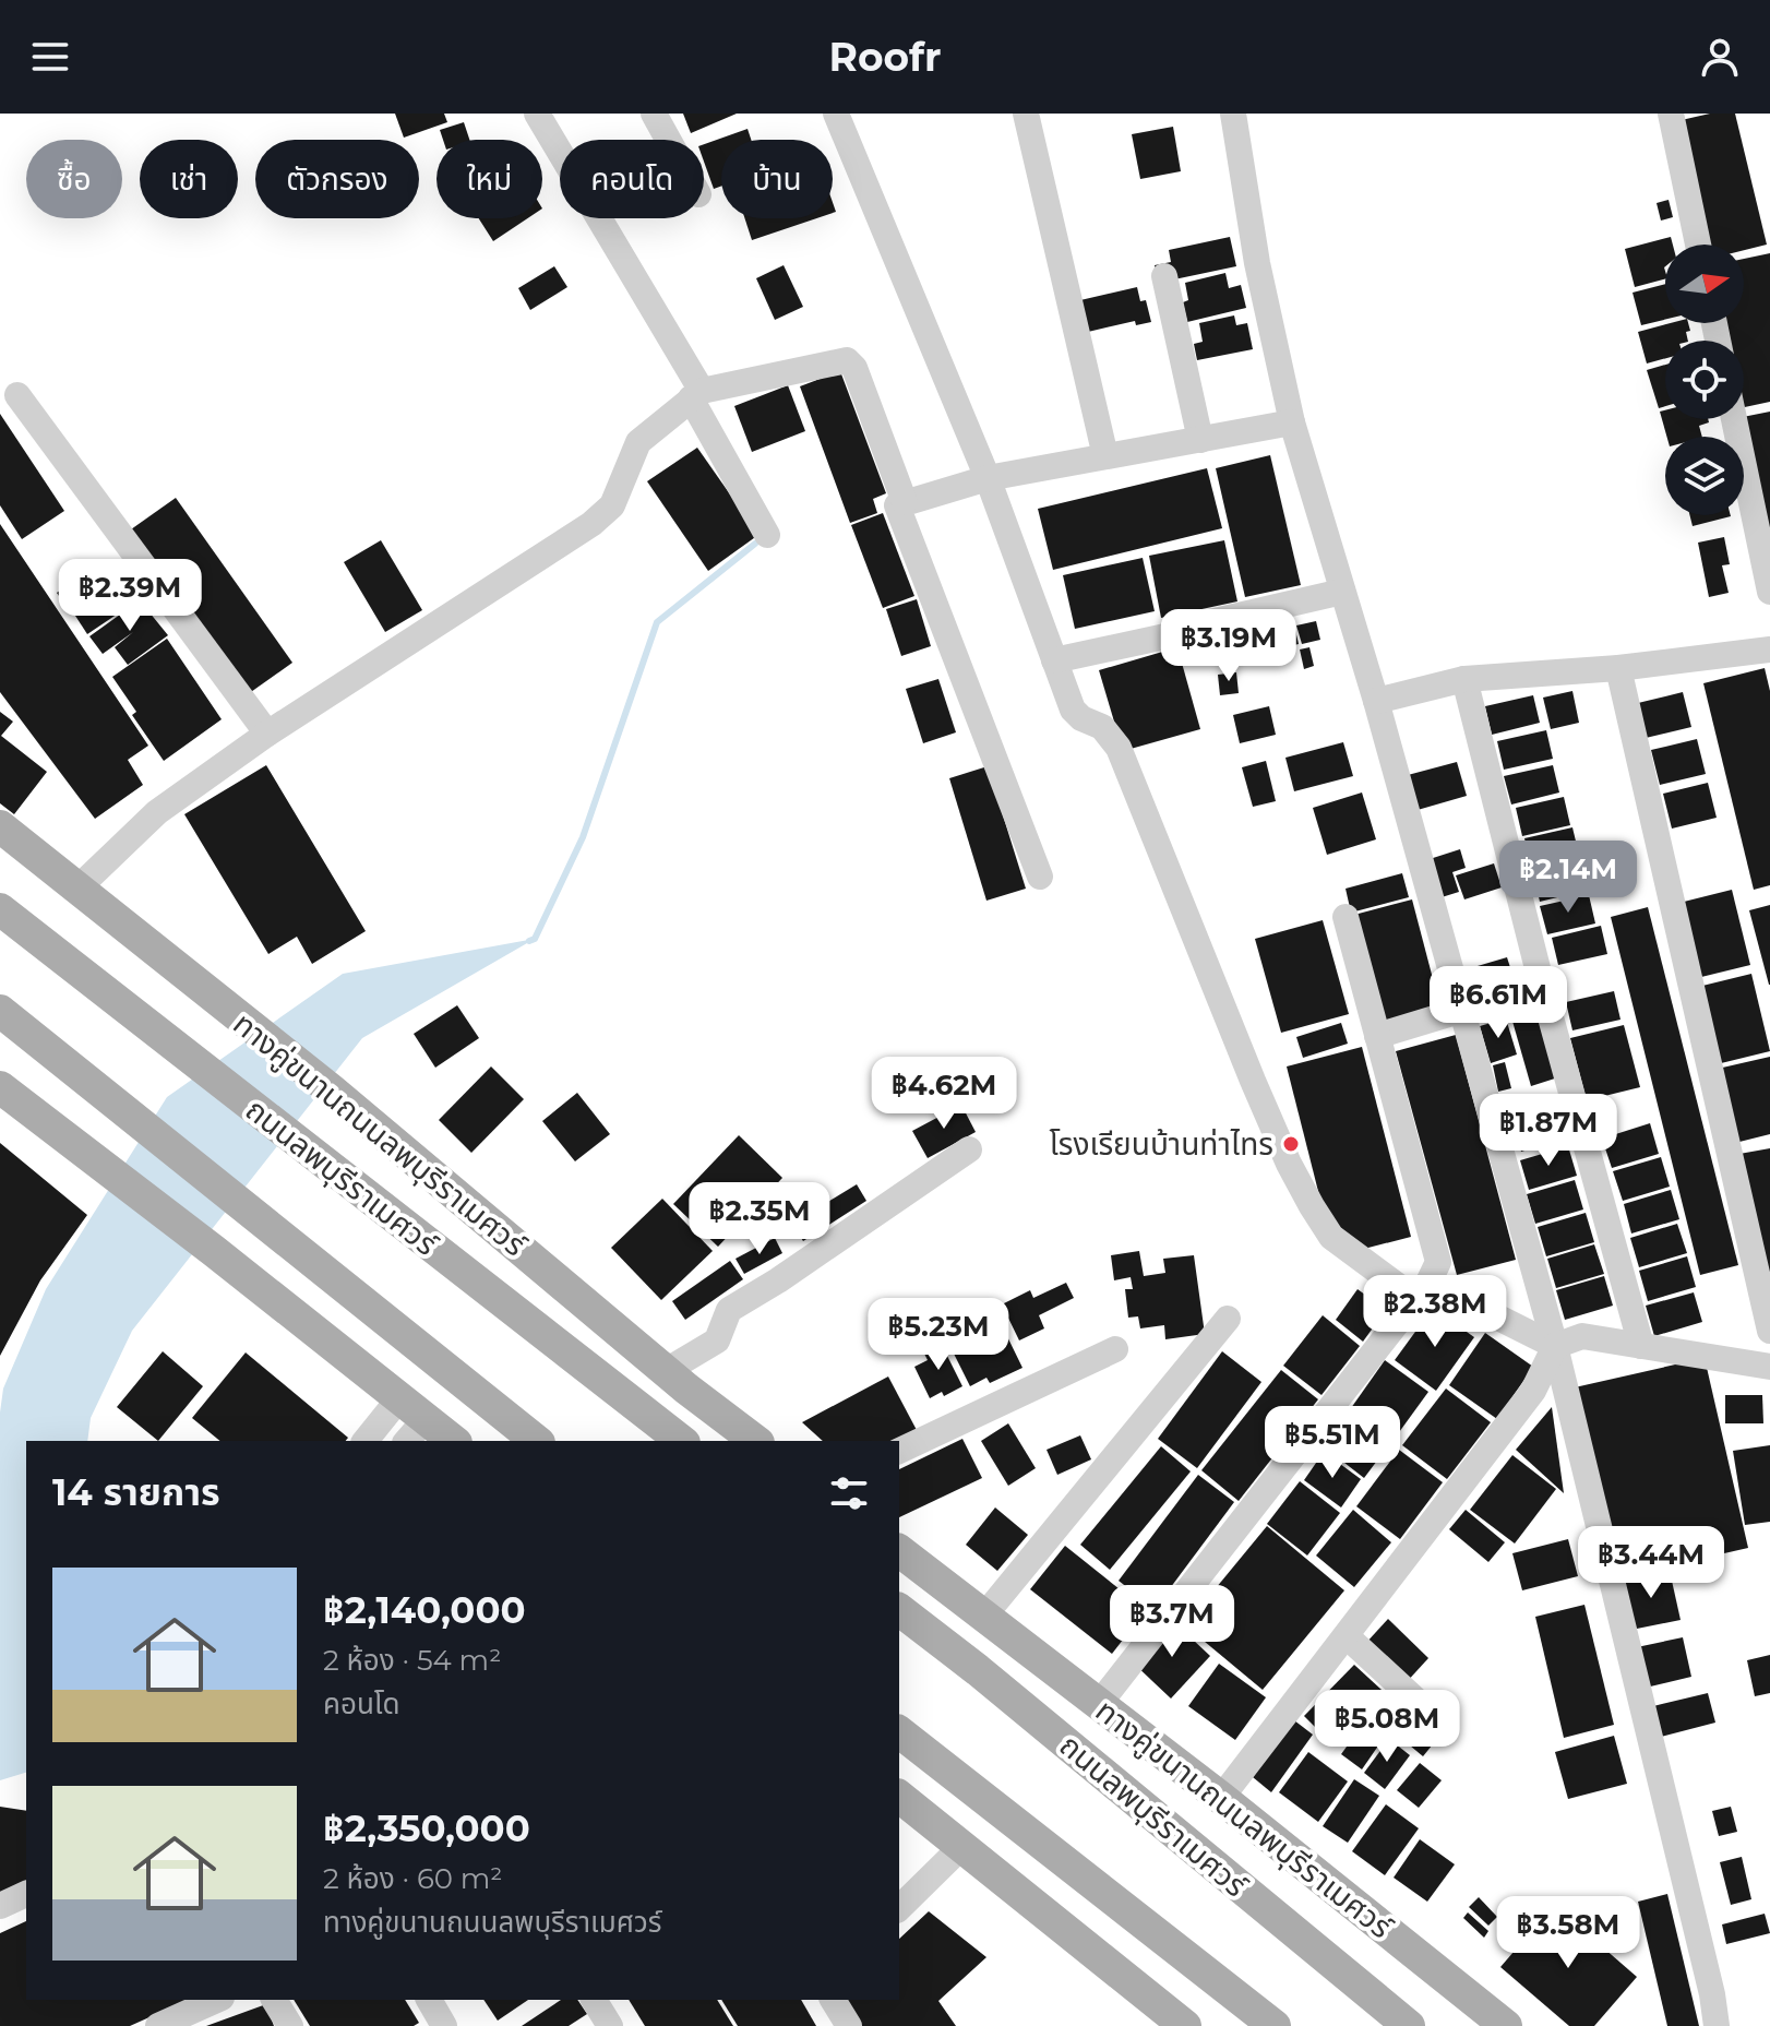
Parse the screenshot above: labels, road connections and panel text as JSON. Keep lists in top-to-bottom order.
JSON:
{
  "streets": {
    "main road": ["ทางคู่ขนานถนนลพบุรีราเมศวร์", "ถนนลพบุรีราเมศวร์"]
  },
  "places": ["โรงเรียนบ้านท่าไทร"],
  "north": "right",
  "page": {
    "header": "Roofr",
    "chip": [
      "ซื้อ",
      "เช่า",
      "ตัวกรอง",
      "ใหม่",
      "คอนโด",
      "บ้าน"
    ],
    "price": [
      "฿2.39M",
      "฿3.19M",
      "฿2.14M",
      "฿6.61M",
      "฿4.62M",
      "฿1.87M",
      "฿2.35M",
      "฿2.38M",
      "฿5.23M",
      "฿5.51M",
      "฿3.44M",
      "฿3.7M",
      "฿5.08M",
      "฿3.58M"
    ],
    "heading": "14 รายการ",
    "list": [
      {
        "name": "฿2,140,000",
        "note": "2 ห้อง · 54 m² · คอนโด"
      },
      {
        "name": "฿2,350,000",
        "note": "2 ห้อง · 60 m² · ทางคู่ขนานถนนลพบุรีราเมศวร์"
      }
    ]
  }
}
